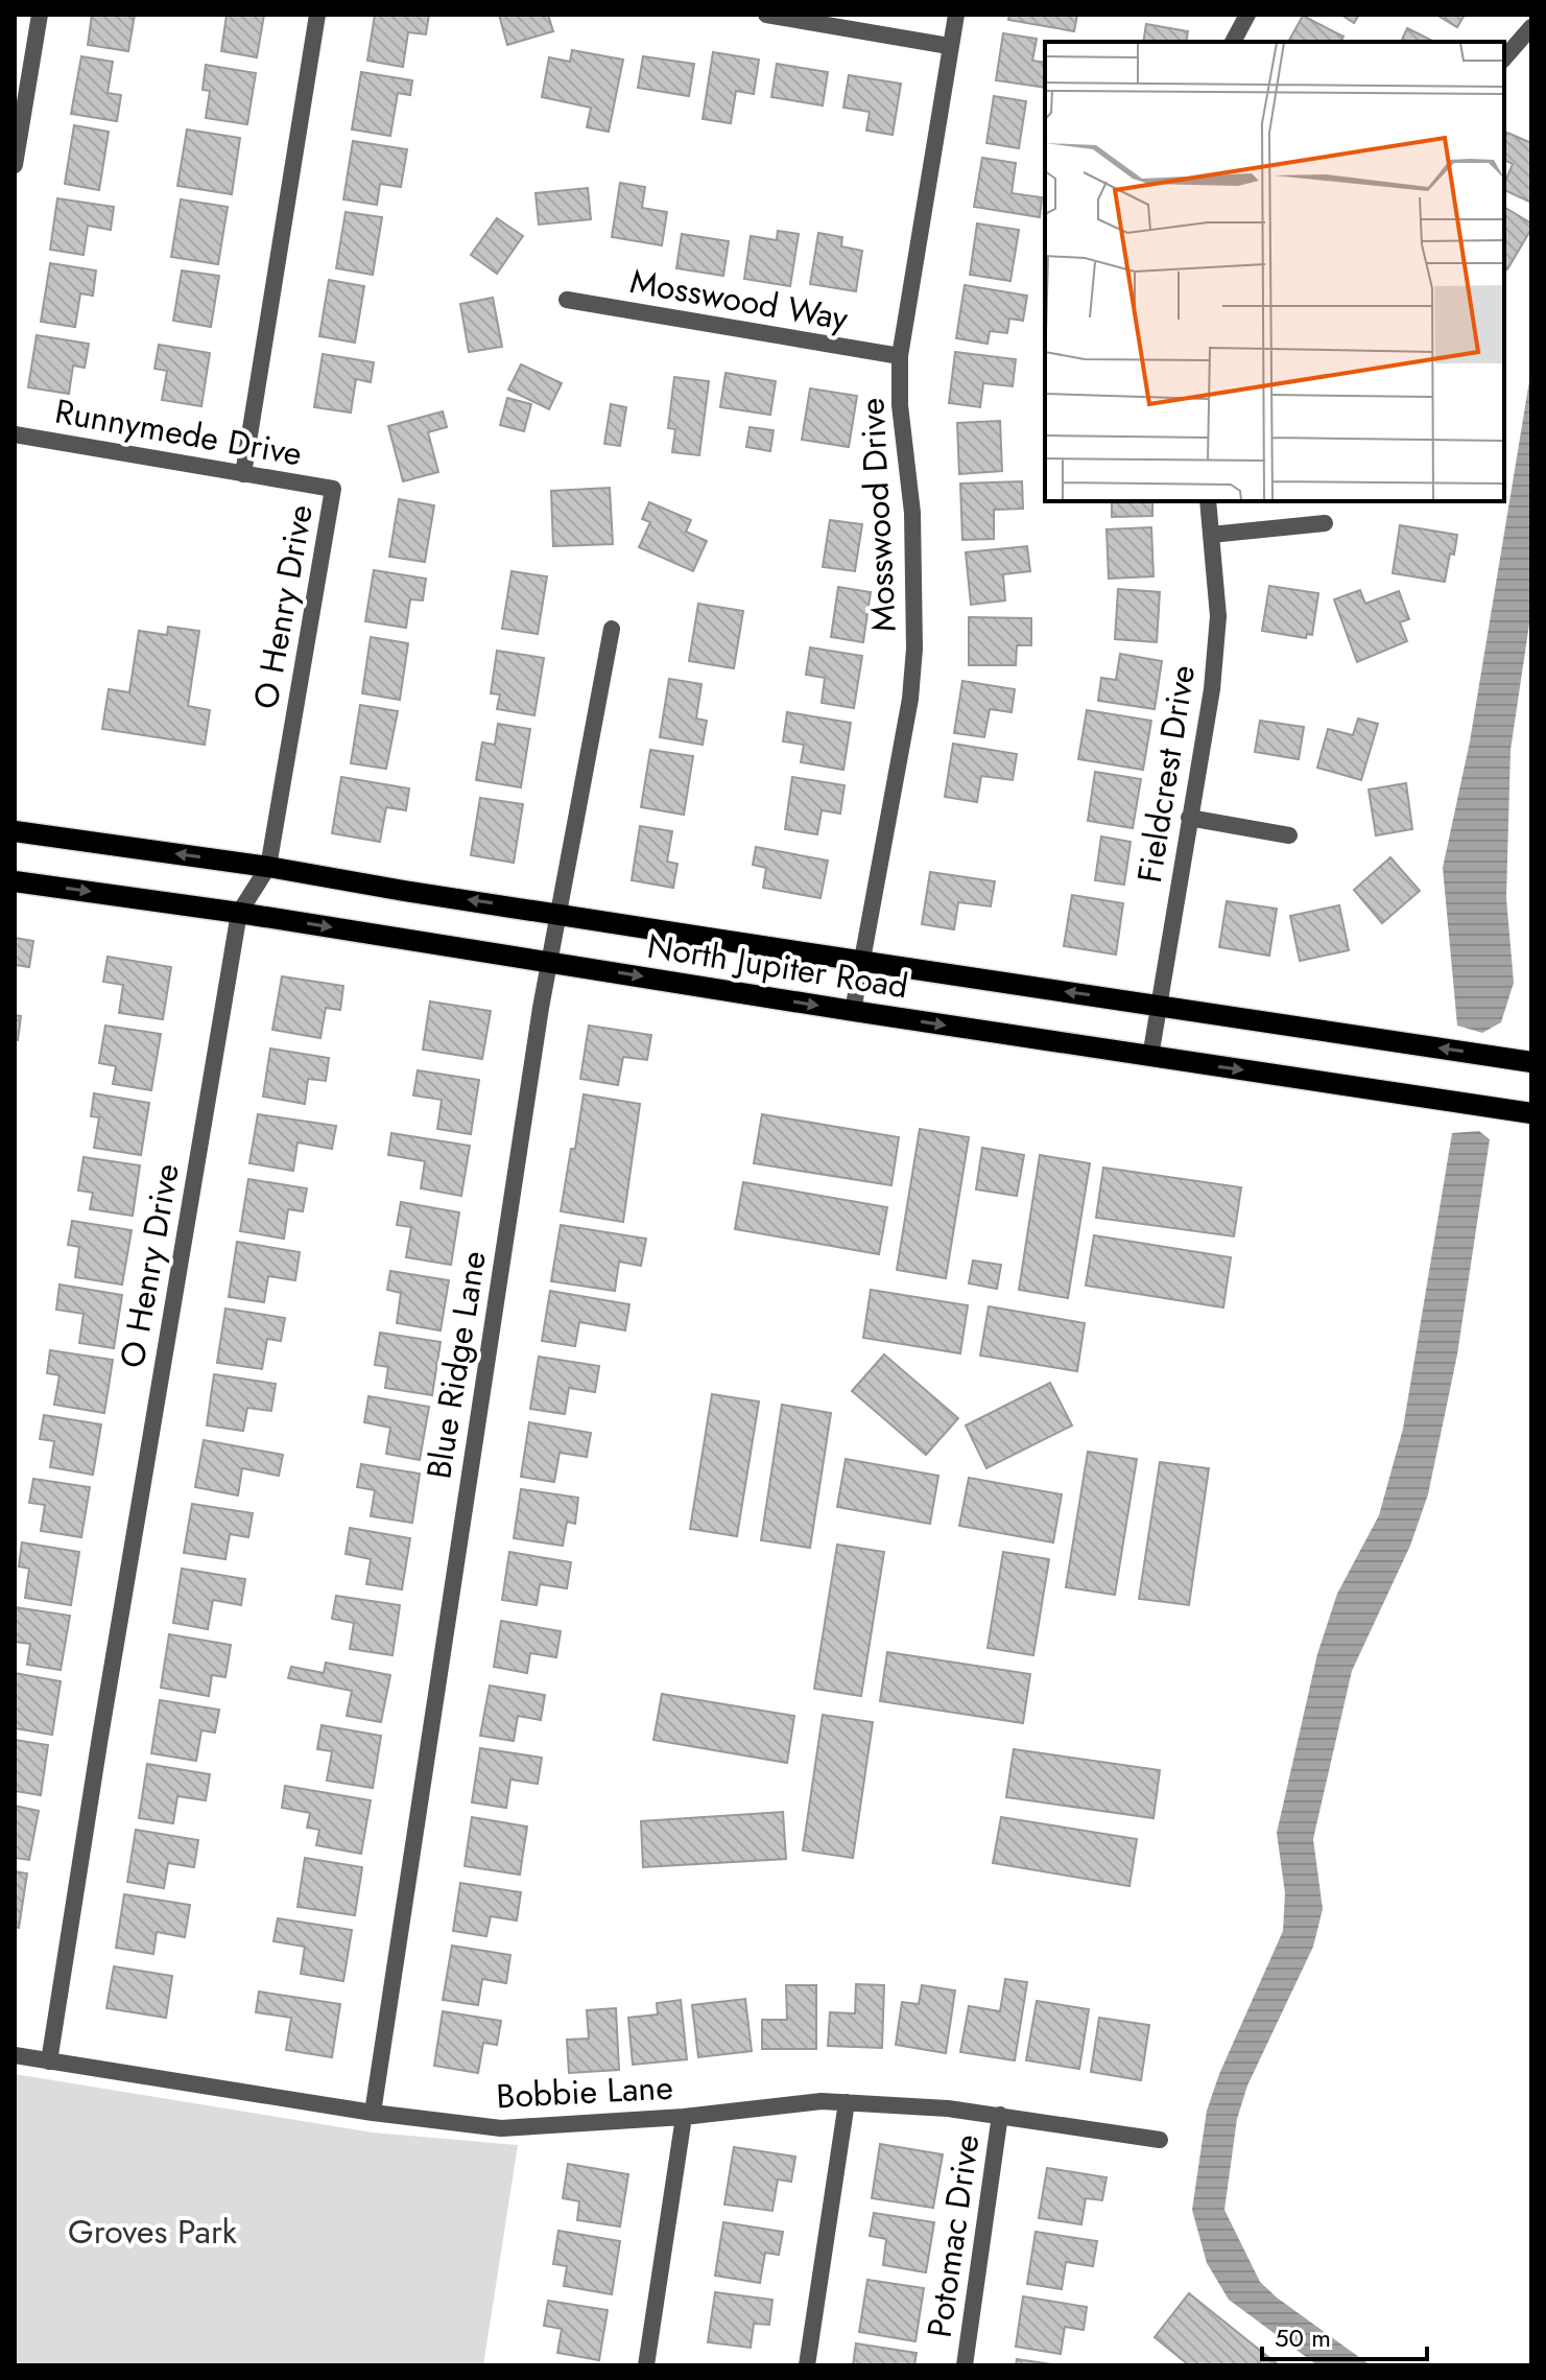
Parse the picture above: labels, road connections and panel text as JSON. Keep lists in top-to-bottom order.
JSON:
{
  "streets": {
    "main road": ["North Jupiter Road"],
    "street": [
      "Mosswood Way",
      "Runnymede Drive",
      "Mosswood Drive",
      "O Henry Drive",
      "Fieldcrest Drive",
      "Blue Ridge Lane",
      "Bobbie Lane",
      "Potomac Drive"
    ]
  },
  "crossings": [
    ["Mosswood Way", "Mosswood Drive"],
    ["Runnymede Drive", "O Henry Drive"],
    ["Mosswood Drive", "North Jupiter Road"],
    ["O Henry Drive", "North Jupiter Road"],
    ["O Henry Drive", "Bobbie Lane"],
    ["Fieldcrest Drive", "North Jupiter Road"],
    ["North Jupiter Road", "Blue Ridge Lane"],
    ["Blue Ridge Lane", "Bobbie Lane"],
    ["Bobbie Lane", "Potomac Drive"]
  ],
  "parks": ["Groves Park"],
  "scale_bar": "50 m"
}
